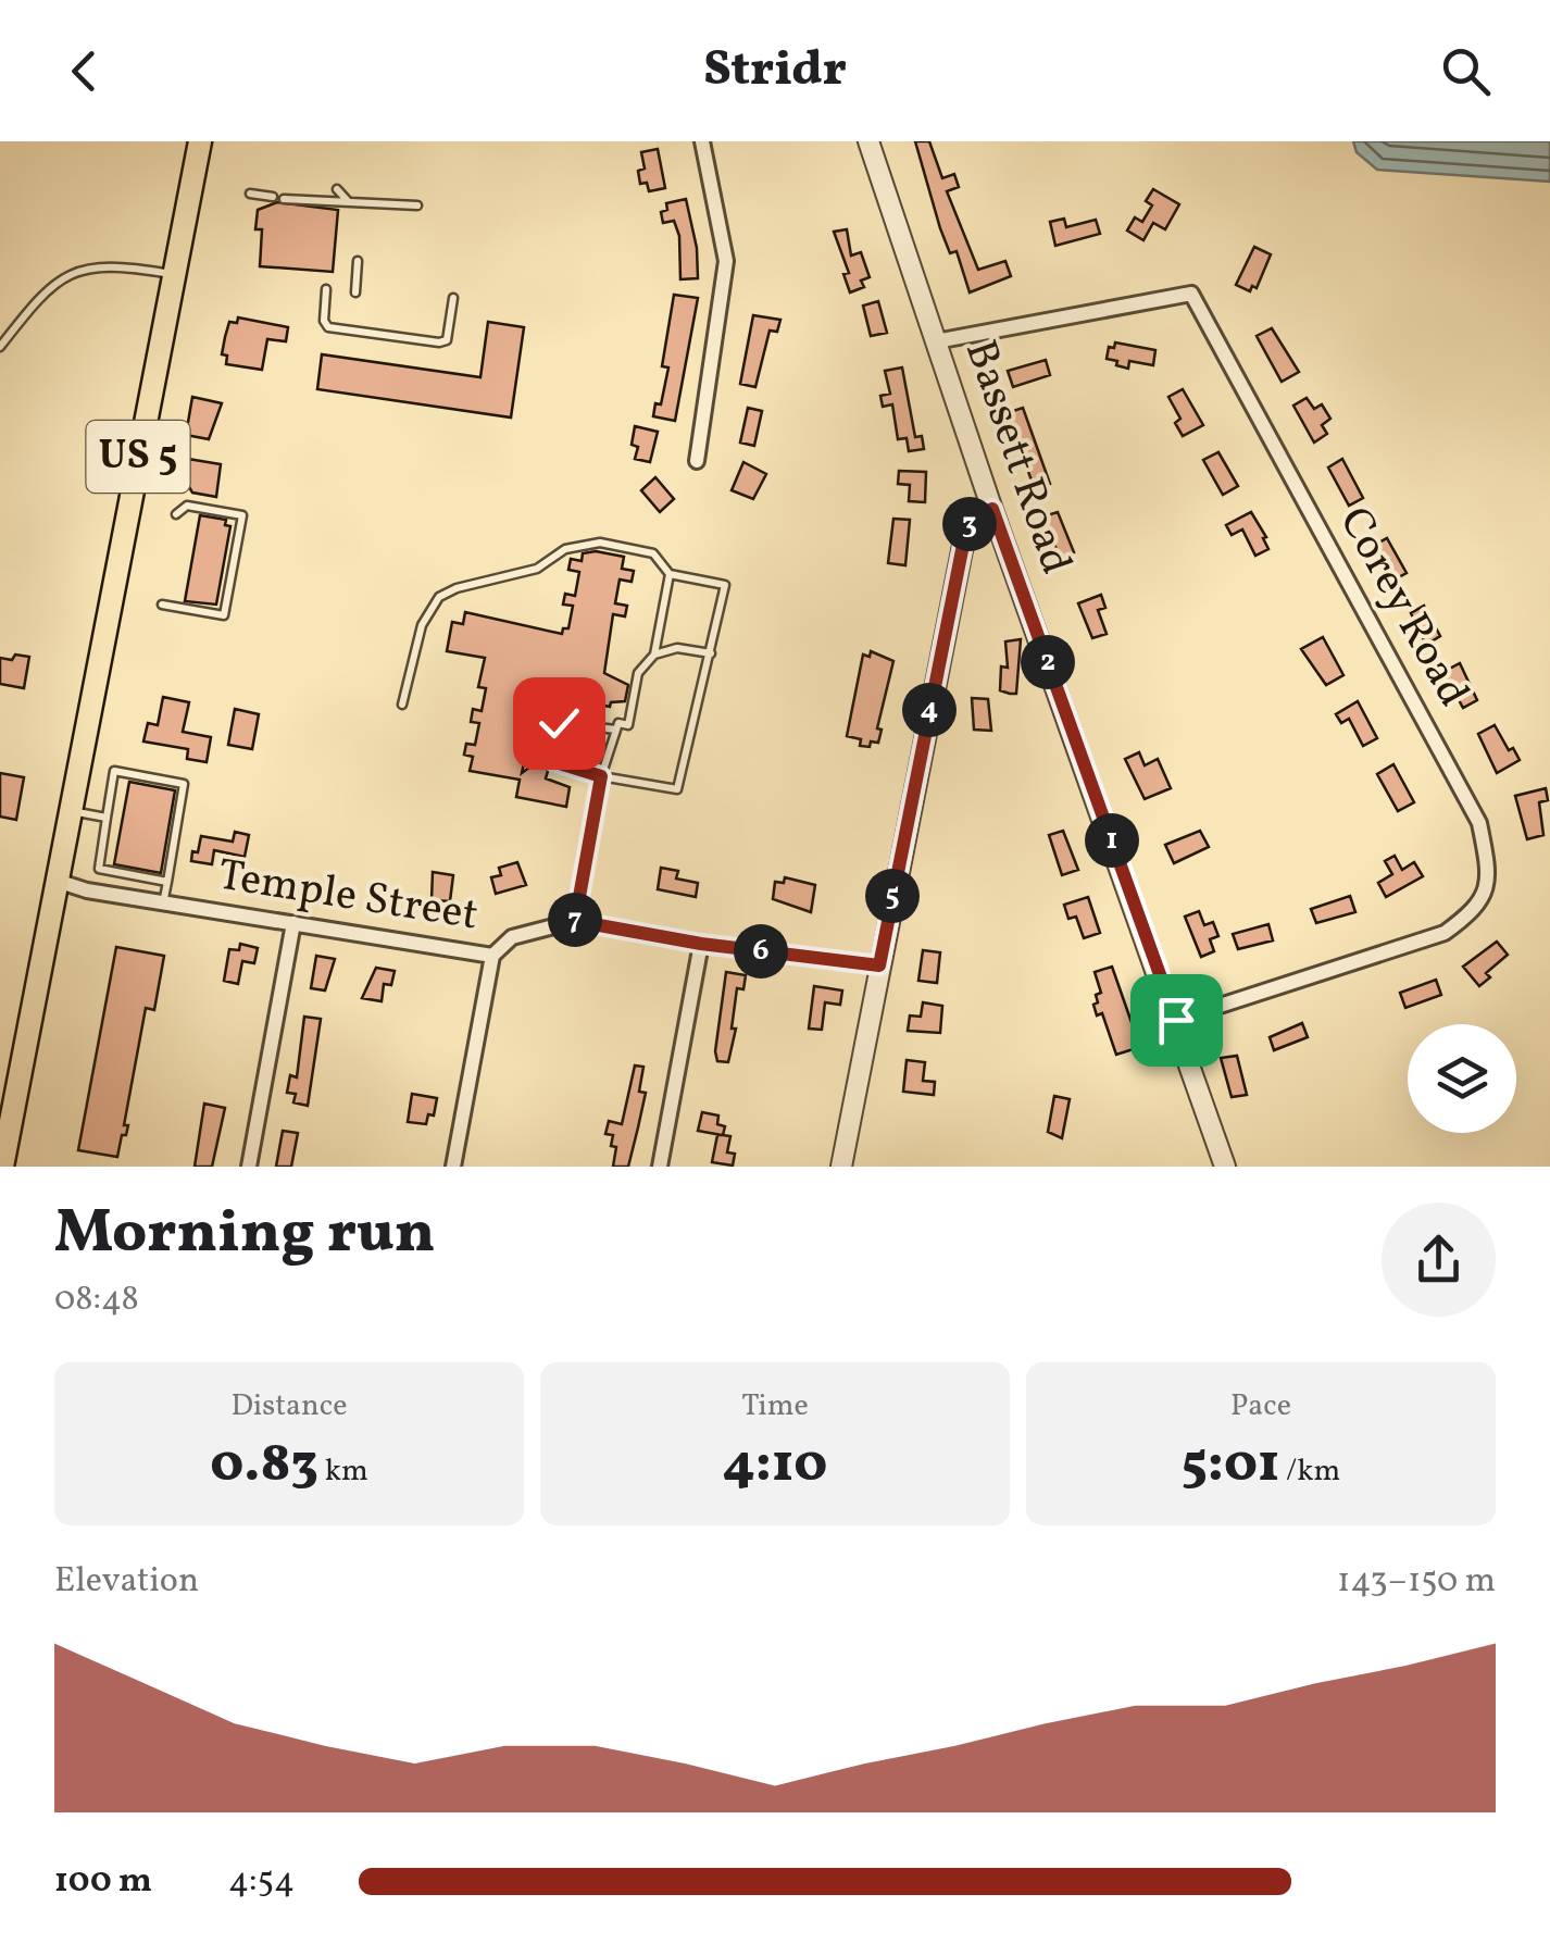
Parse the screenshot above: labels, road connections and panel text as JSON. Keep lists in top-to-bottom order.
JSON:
{
  "streets": {
    "main road": ["US 5"],
    "street": ["Bassett Road", "Corey Road", "Temple Street"]
  },
  "crossings": [
    ["US 5", "Temple Street"],
    ["Bassett Road", "Corey Road"]
  ],
  "page": {
    "header": "Stridr",
    "pins": [
      "3",
      "2",
      "4",
      "1",
      "5",
      "7",
      "6"
    ],
    "heading": ["Morning run", "08:48"],
    "stats": [
      ["Distance", "0.83 km"],
      ["Time", "4:10"],
      ["Pace", "5:01 /km"]
    ],
    "chart": ["Elevation", "143–150 m"],
    "list": [
      {
        "name": "100 m",
        "note": "4:54"
      }
    ]
  }
}
